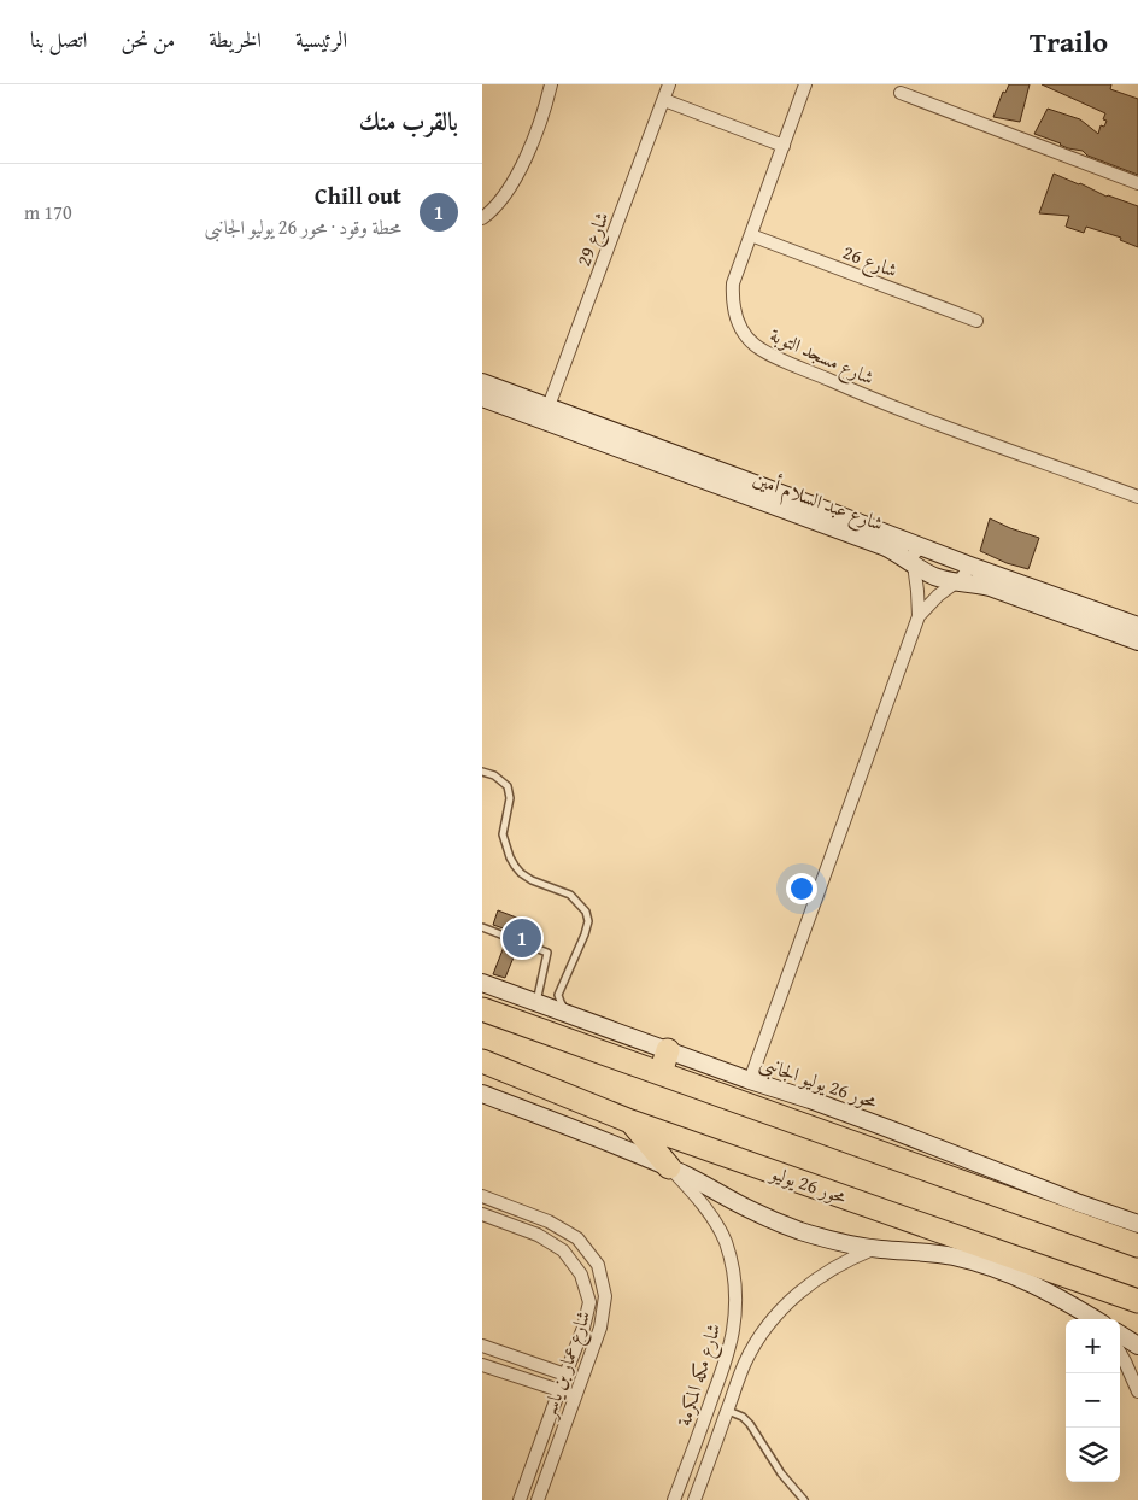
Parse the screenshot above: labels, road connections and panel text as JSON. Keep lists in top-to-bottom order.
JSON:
{
  "streets": {
    "highway": ["محور 26 يوليو"],
    "street": [
      "شارع 29",
      "شارع 26",
      "شارع مسجد التوبة",
      "شارع عبد السلام أمين",
      "محور 26 يوليو الجانبى",
      "شارع عمار بن ياسر",
      "شارع مكه المكرمة"
    ]
  },
  "crossings": [
    ["شارع 29", "شارع عبد السلام أمين"],
    ["شارع 26", "شارع مسجد التوبة"]
  ],
  "page": {
    "header": "Trailo",
    "nav": [
      "الرئيسية",
      "الخريطة",
      "من نحن",
      "اتصل بنا"
    ],
    "heading": "بالقرب منك",
    "list": [
      {
        "mark": "1",
        "name": "Chill out",
        "note": "محطة وقود · محور 26 يوليو الجانبى",
        "value": "170 m"
      }
    ],
    "pins": "1",
    "map_buttons": ["+", "−"]
  }
}
